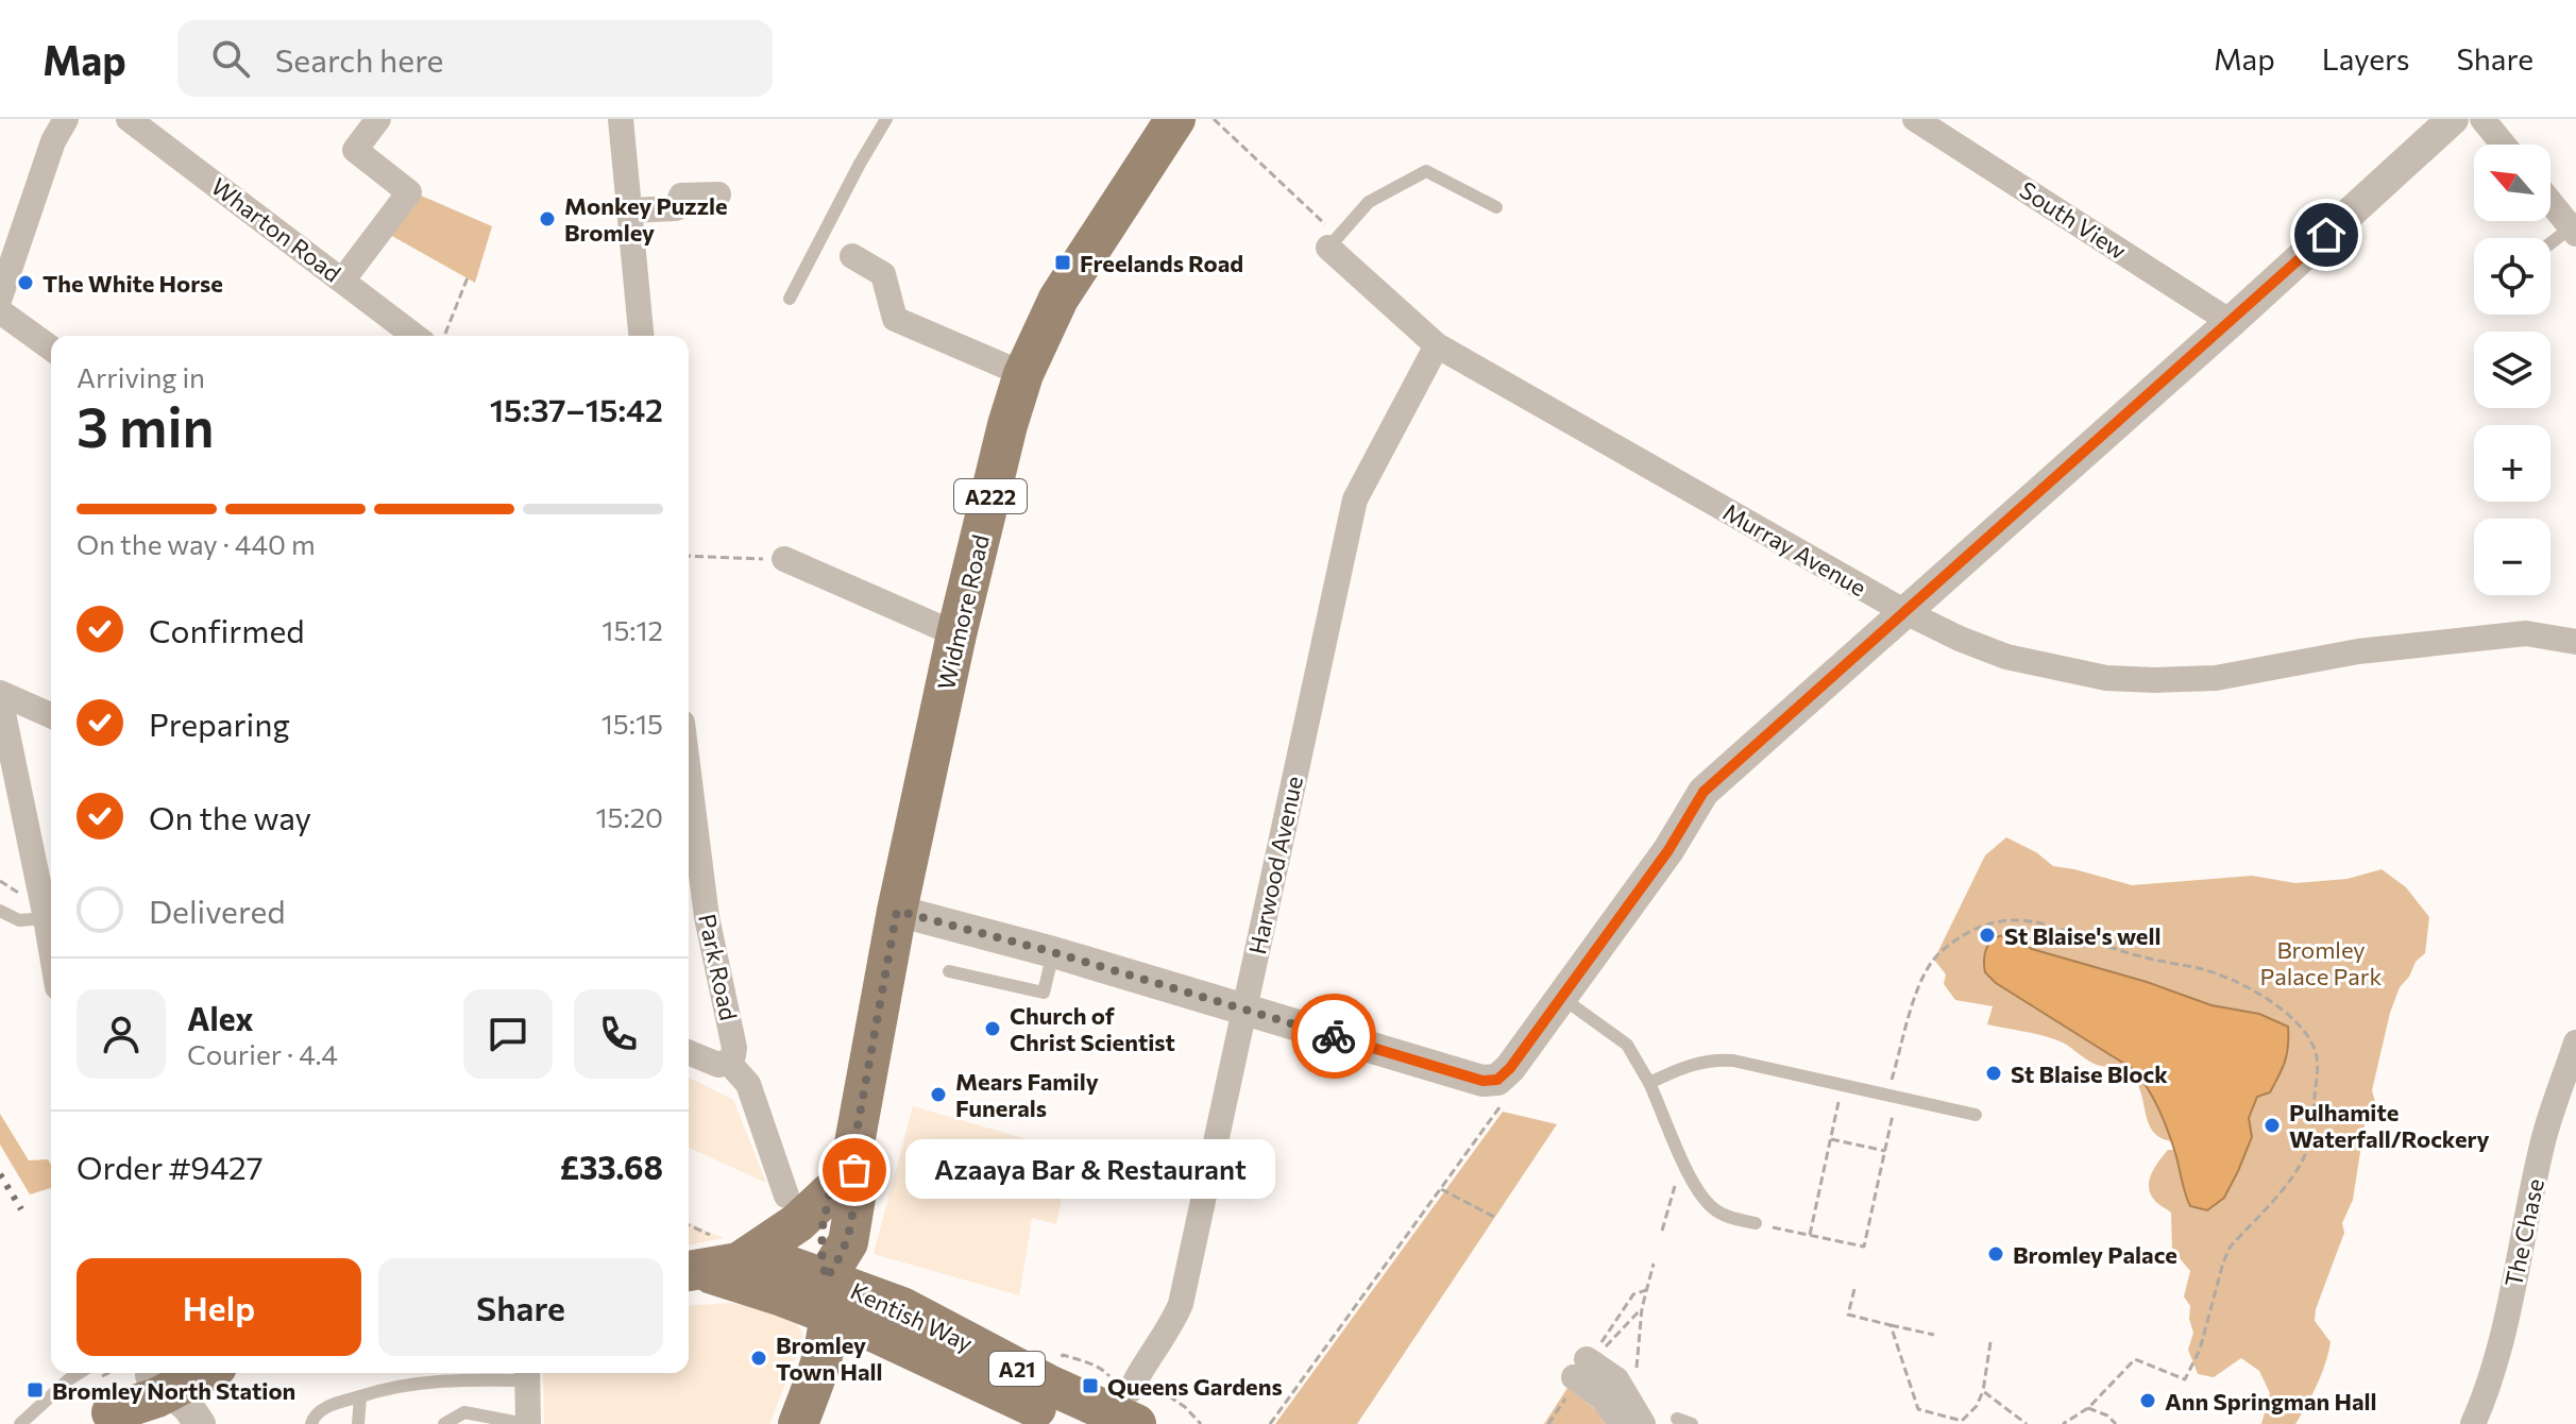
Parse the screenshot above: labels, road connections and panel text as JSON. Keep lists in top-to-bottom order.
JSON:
{
  "streets": {
    "main road": [
      "A222",
      "Widmore Road",
      "Kentish Way",
      "A21"
    ],
    "street": [
      "South View",
      "Wharton Road",
      "Murray Avenue",
      "Harwood Avenue",
      "Park Road",
      "The Chase"
    ]
  },
  "crossings": [
    ["Murray Avenue", "Harwood Avenue"],
    ["Widmore Road", "Kentish Way"],
    ["Widmore Road", "A21"],
    ["Harwood Avenue", "Kentish Way"],
    ["Kentish Way", "A21"]
  ],
  "parks": ["Bromley Palace Park"],
  "places": {
    "other": [
      "Monkey Puzzle Bromley",
      "The White Horse",
      "St Blaise's well",
      "Church of Christ Scientist",
      "St Blaise Block",
      "Mears Family Funerals",
      "Pulhamite Waterfall/Rockery",
      "Azaaya Bar & Restaurant",
      "Bromley Palace",
      "Bromley Town Hall",
      "Ann Springman Hall"
    ],
    "transit": ["Freelands Road", "Queens Gardens", "Bromley North Station"]
  },
  "north": "top left",
  "page": {
    "header": "Map",
    "search": "Search here",
    "nav": ["Map", "Layers", "Share"],
    "map_buttons": ["+", "−"],
    "heading": ["3 min", "Arriving in", "15:37–15:42"],
    "panel": [
      "Alex",
      "Courier · 4.4",
      "Order #9427",
      "£33.68"
    ],
    "bar": "On the way · 440 m",
    "list": [
      ["Confirmed", "15:12"],
      ["Preparing", "15:15"],
      ["On the way", "15:20"],
      "Delivered"
    ],
    "bubble": "Azaaya Bar & Restaurant",
    "buttons": ["Help", "Share"]
  }
}
